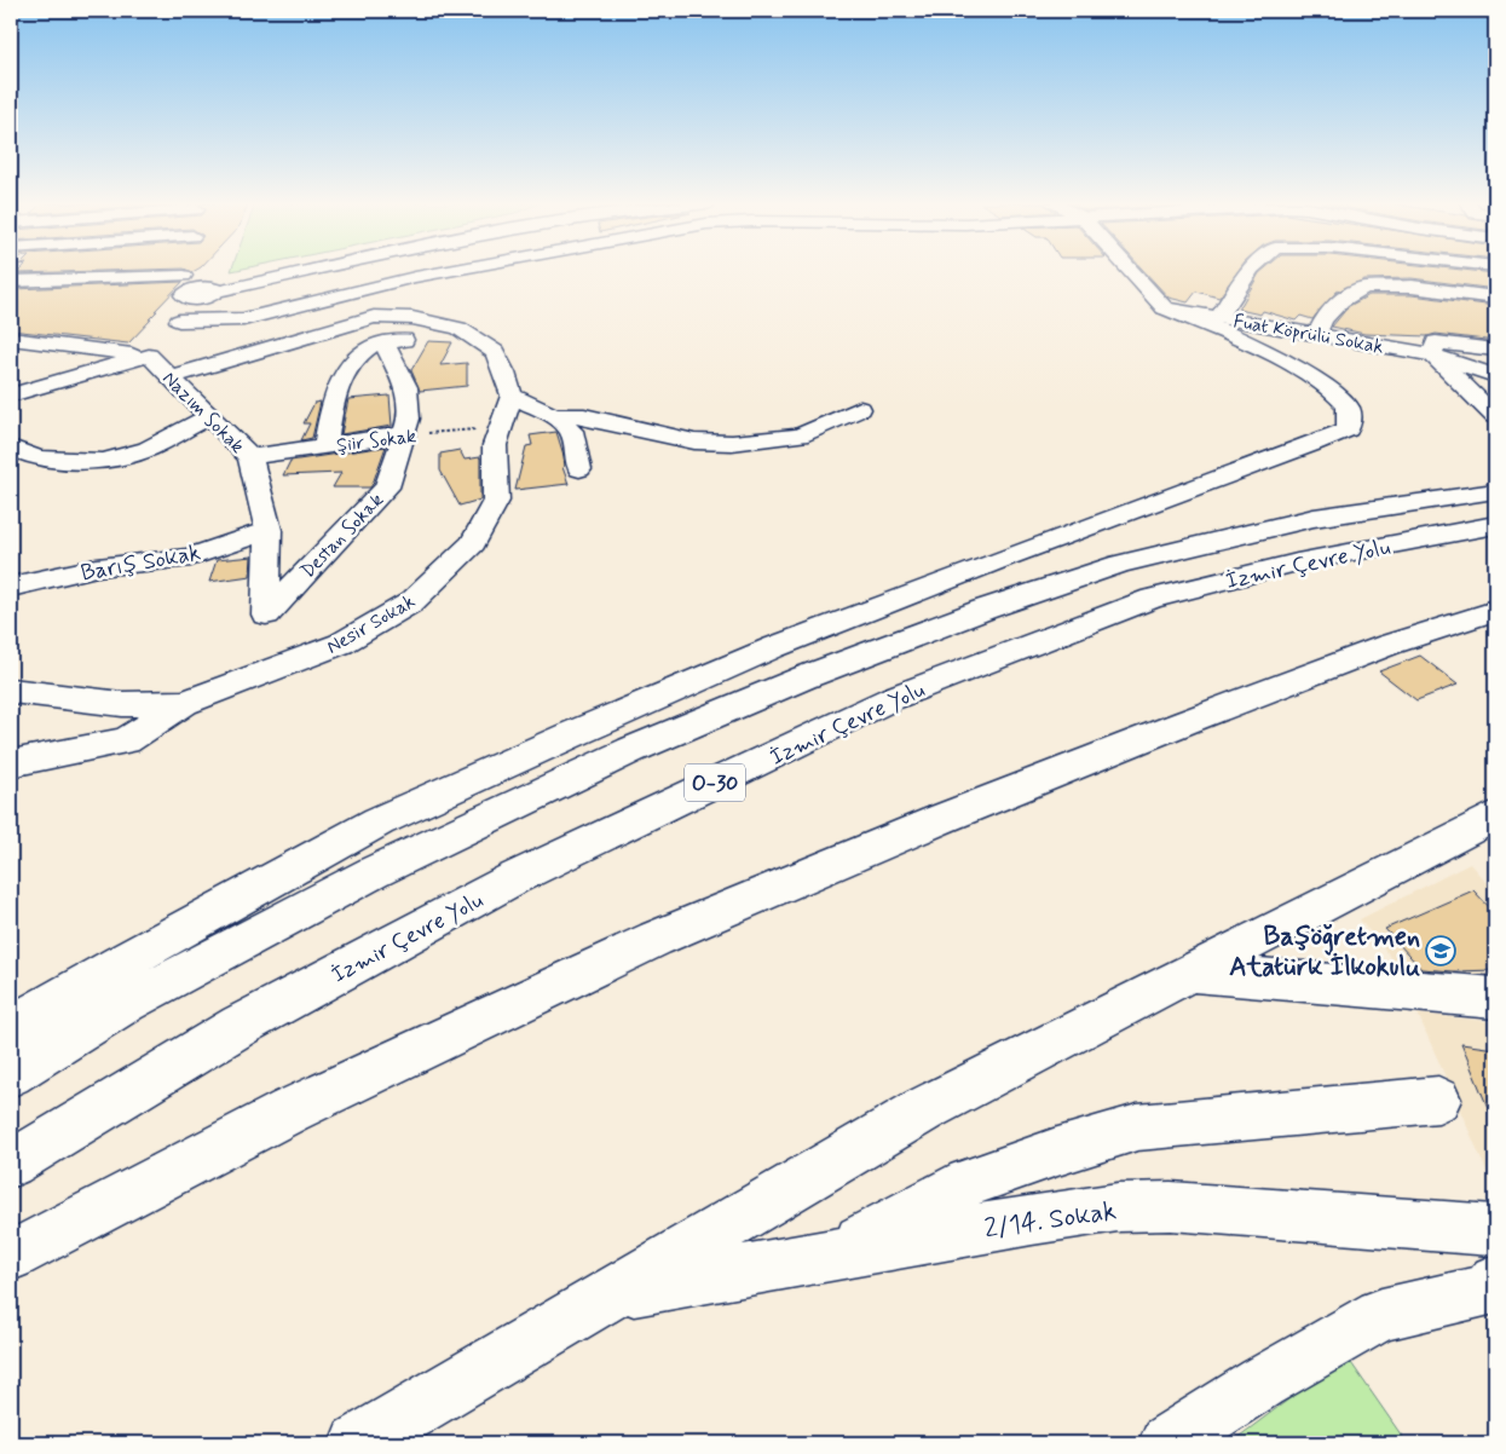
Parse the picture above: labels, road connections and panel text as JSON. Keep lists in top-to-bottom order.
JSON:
{
  "streets": {
    "main road": [
      "Fuat Köprülü Sokak",
      "Nazım Sokak",
      "Şiir Sokak",
      "Destan Sokak",
      "Barış Sokak",
      "İzmir Çevre Yolu",
      "Nesir Sokak",
      "O-30",
      "2/14. Sokak"
    ]
  },
  "crossings": [
    ["Nazım Sokak", "Şiir Sokak"],
    ["Nazım Sokak", "Destan Sokak"],
    ["Nazım Sokak", "Barış Sokak"],
    ["Şiir Sokak", "Destan Sokak"],
    ["Şiir Sokak", "Nesir Sokak"]
  ],
  "places": {
    "school or university": ["Başöğretmen Atatürk İlkokulu"]
  }
}
